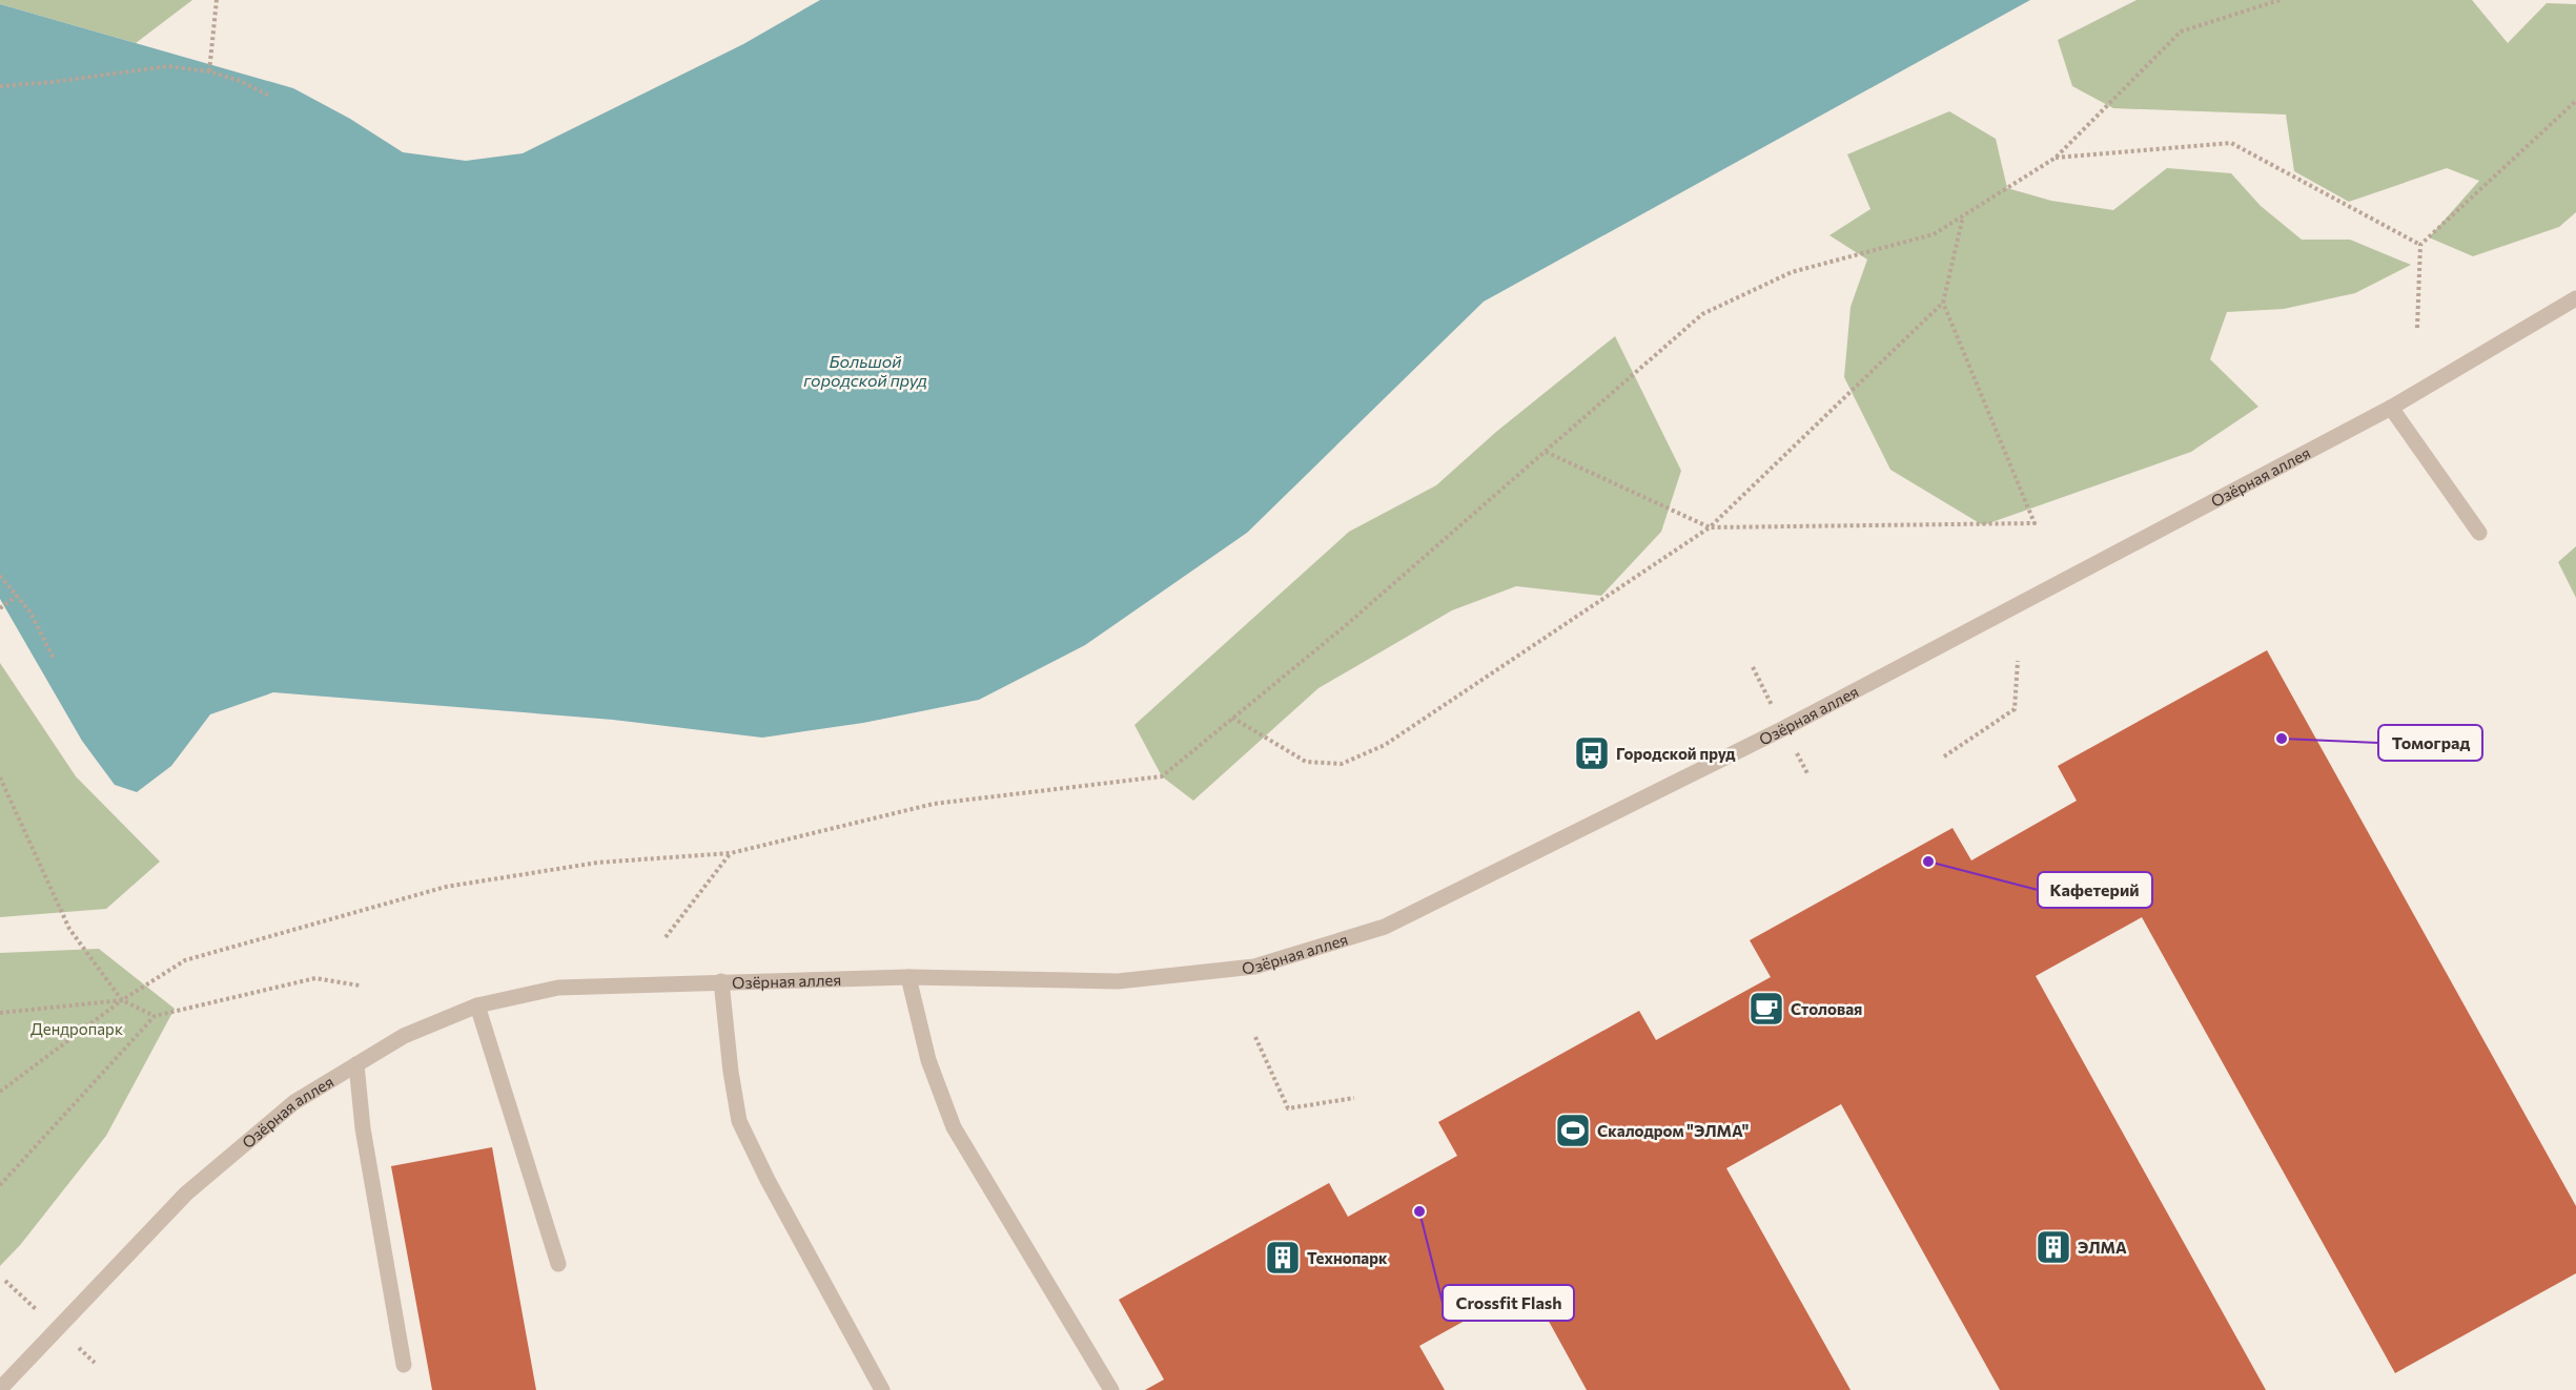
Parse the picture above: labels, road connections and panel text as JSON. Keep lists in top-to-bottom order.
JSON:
{
  "streets": {
    "street": ["Озёрная аллея"]
  },
  "water": ["Большой городской пруд"],
  "parks": ["Дендропарк"],
  "places": {
    "other": ["Томоград", "Кафетерий", "Crossfit Flash"],
    "bus stop": ["Городской пруд"],
    "cafe": ["Столовая"],
    "sports": ["Скалодром \"ЭЛМА\""],
    "building": ["ЭЛМА", "Технопарк"]
  }
}
